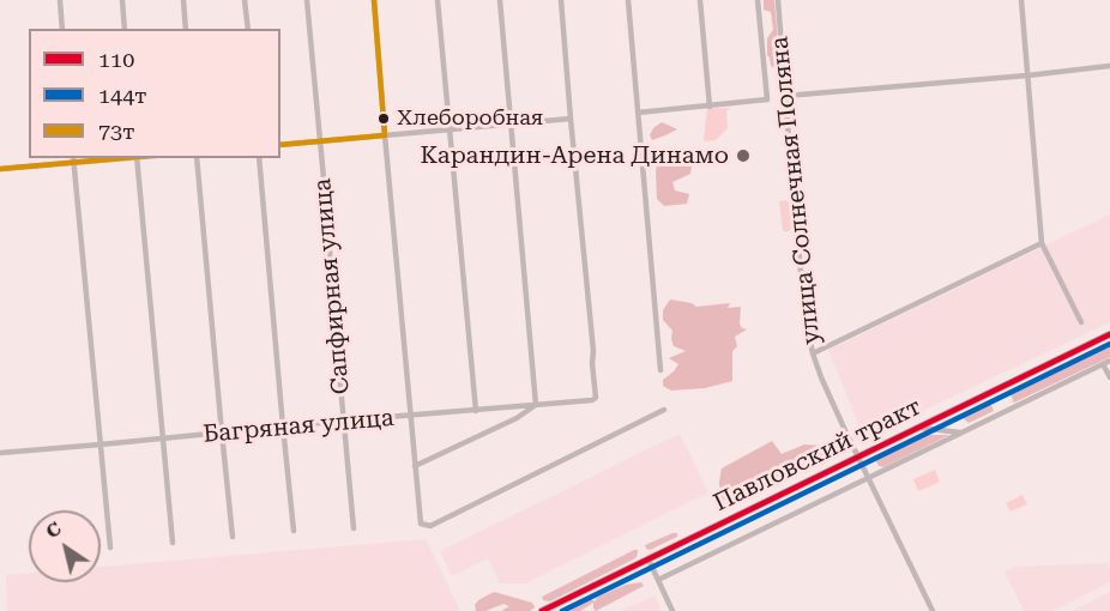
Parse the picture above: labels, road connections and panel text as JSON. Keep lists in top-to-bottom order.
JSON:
{
  "streets": {
    "main road": ["Павловский тракт"],
    "street": ["улица Солнечная Поляна", "Сапфирная улица", "Багряная улица"]
  },
  "crossings": [
    ["улица Солнечная Поляна", "Павловский тракт"],
    ["Сапфирная улица", "Багряная улица"]
  ],
  "places": ["Хлеборобная", "Карандин-Арена Динамо"],
  "lines": ["transit line 73т", "transit line 110", "transit line 144т"],
  "legend": ["110", "144т", "73т"],
  "north": "top left"
}
